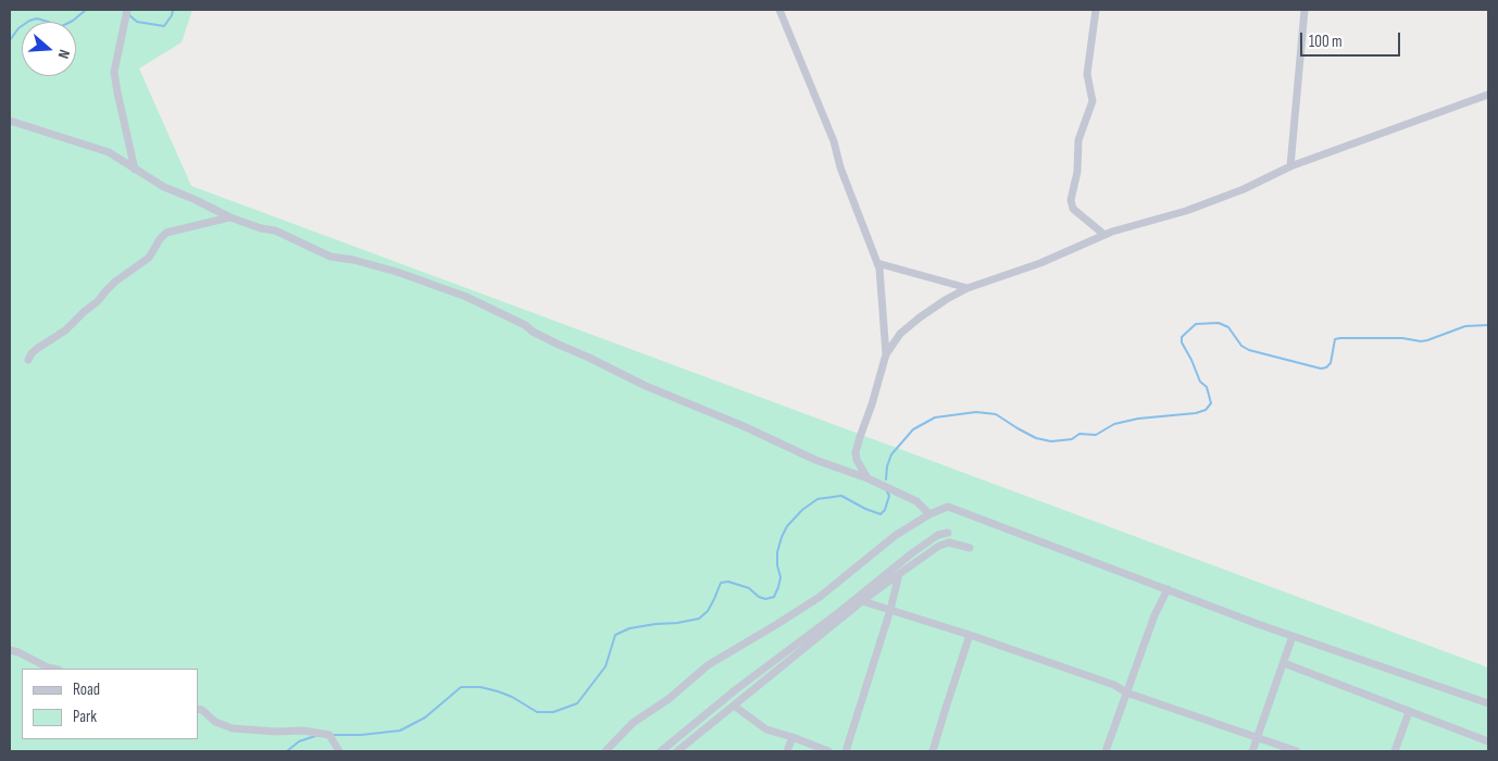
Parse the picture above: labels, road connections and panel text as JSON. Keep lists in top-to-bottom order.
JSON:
{
  "legend": ["Road", "Park"],
  "scale_bar": "100 m",
  "north": "right"
}
